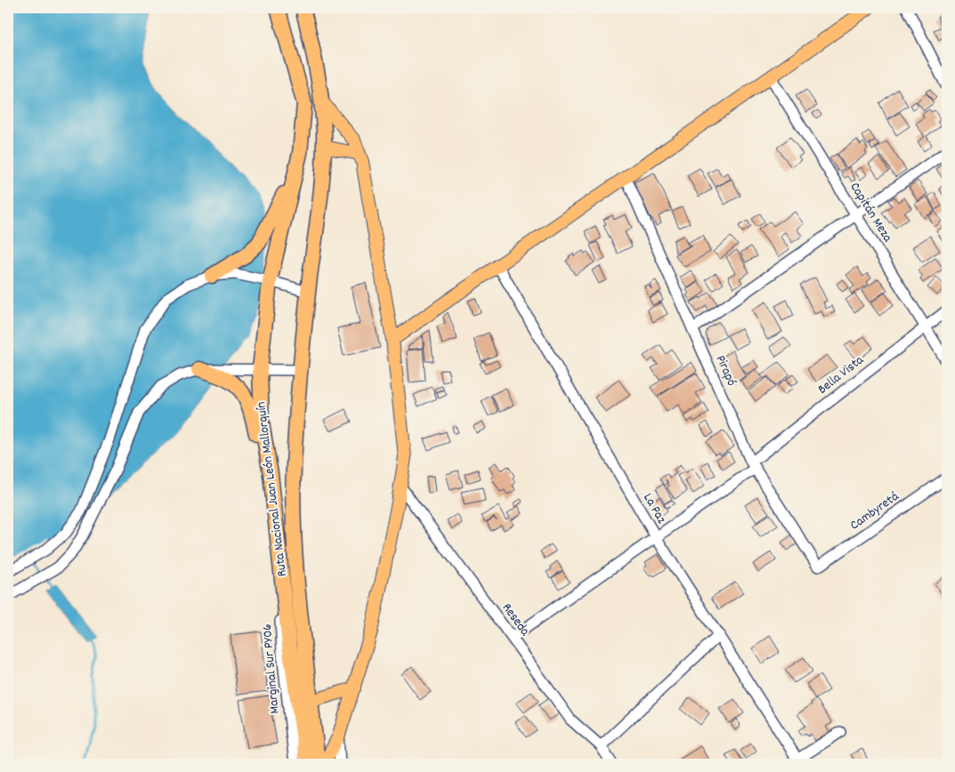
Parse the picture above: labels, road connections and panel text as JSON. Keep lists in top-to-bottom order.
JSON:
{
  "streets": {
    "highway": ["Ruta Nacional Juan León Mallorquín"],
    "street": [
      "Capitán Meza",
      "Pirapó",
      "Bella Vista",
      "La Paz",
      "Cambyretá",
      "Reseda",
      "Marginal Sur PY06"
    ]
  },
  "crossings": [
    ["Capitán Meza", "Bella Vista"],
    ["Pirapó", "Bella Vista"],
    ["Pirapó", "Cambyretá"],
    ["Bella Vista", "La Paz"],
    ["Bella Vista", "Reseda"],
    ["Ruta Nacional Juan León Mallorquín", "Marginal Sur PY06"]
  ]
}
